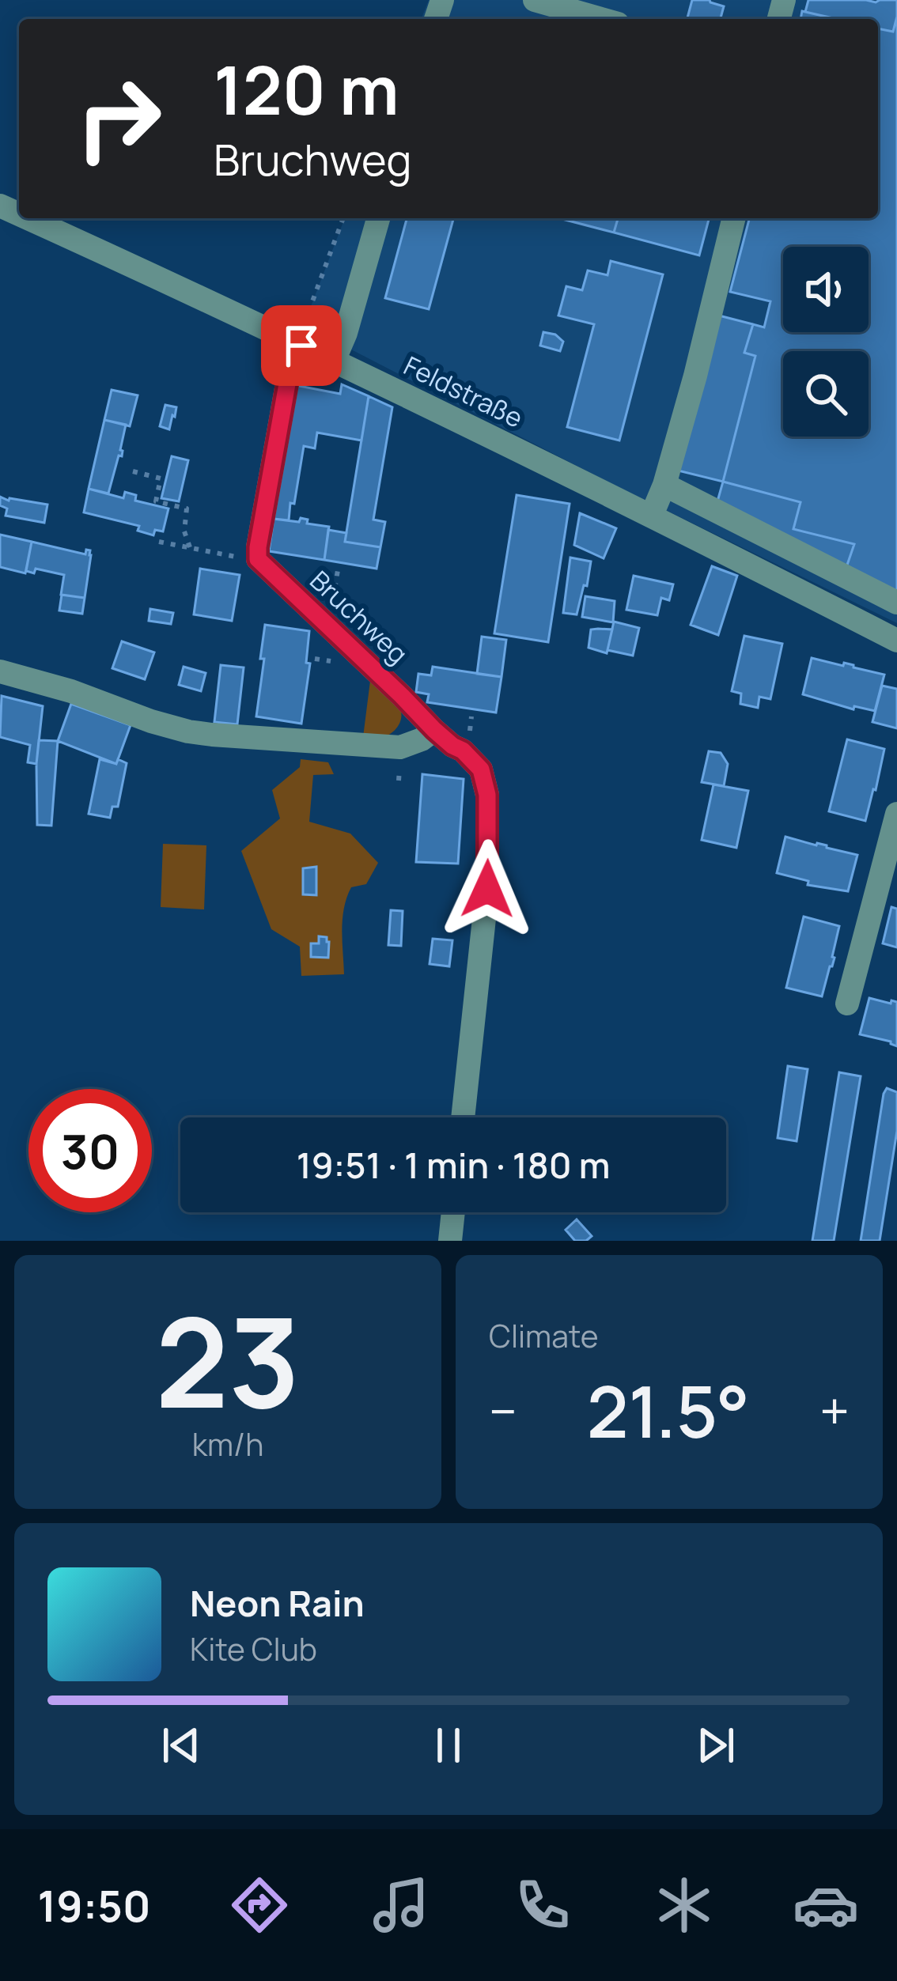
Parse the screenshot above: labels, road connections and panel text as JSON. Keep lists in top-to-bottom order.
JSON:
{
  "streets": {
    "street": ["Feldstraße", "Bruchweg"]
  },
  "page": {
    "turn": ["120 m", "Bruchweg"],
    "limit": "30",
    "trip": "19:51 · 1 min · 180 m",
    "tile": [
      ["23", "km/h"],
      "Climate"
    ],
    "heat": ["−", "21.5°", "+"],
    "song": ["Neon Rain", "Kite Club"],
    "tabs": "19:50"
  }
}
